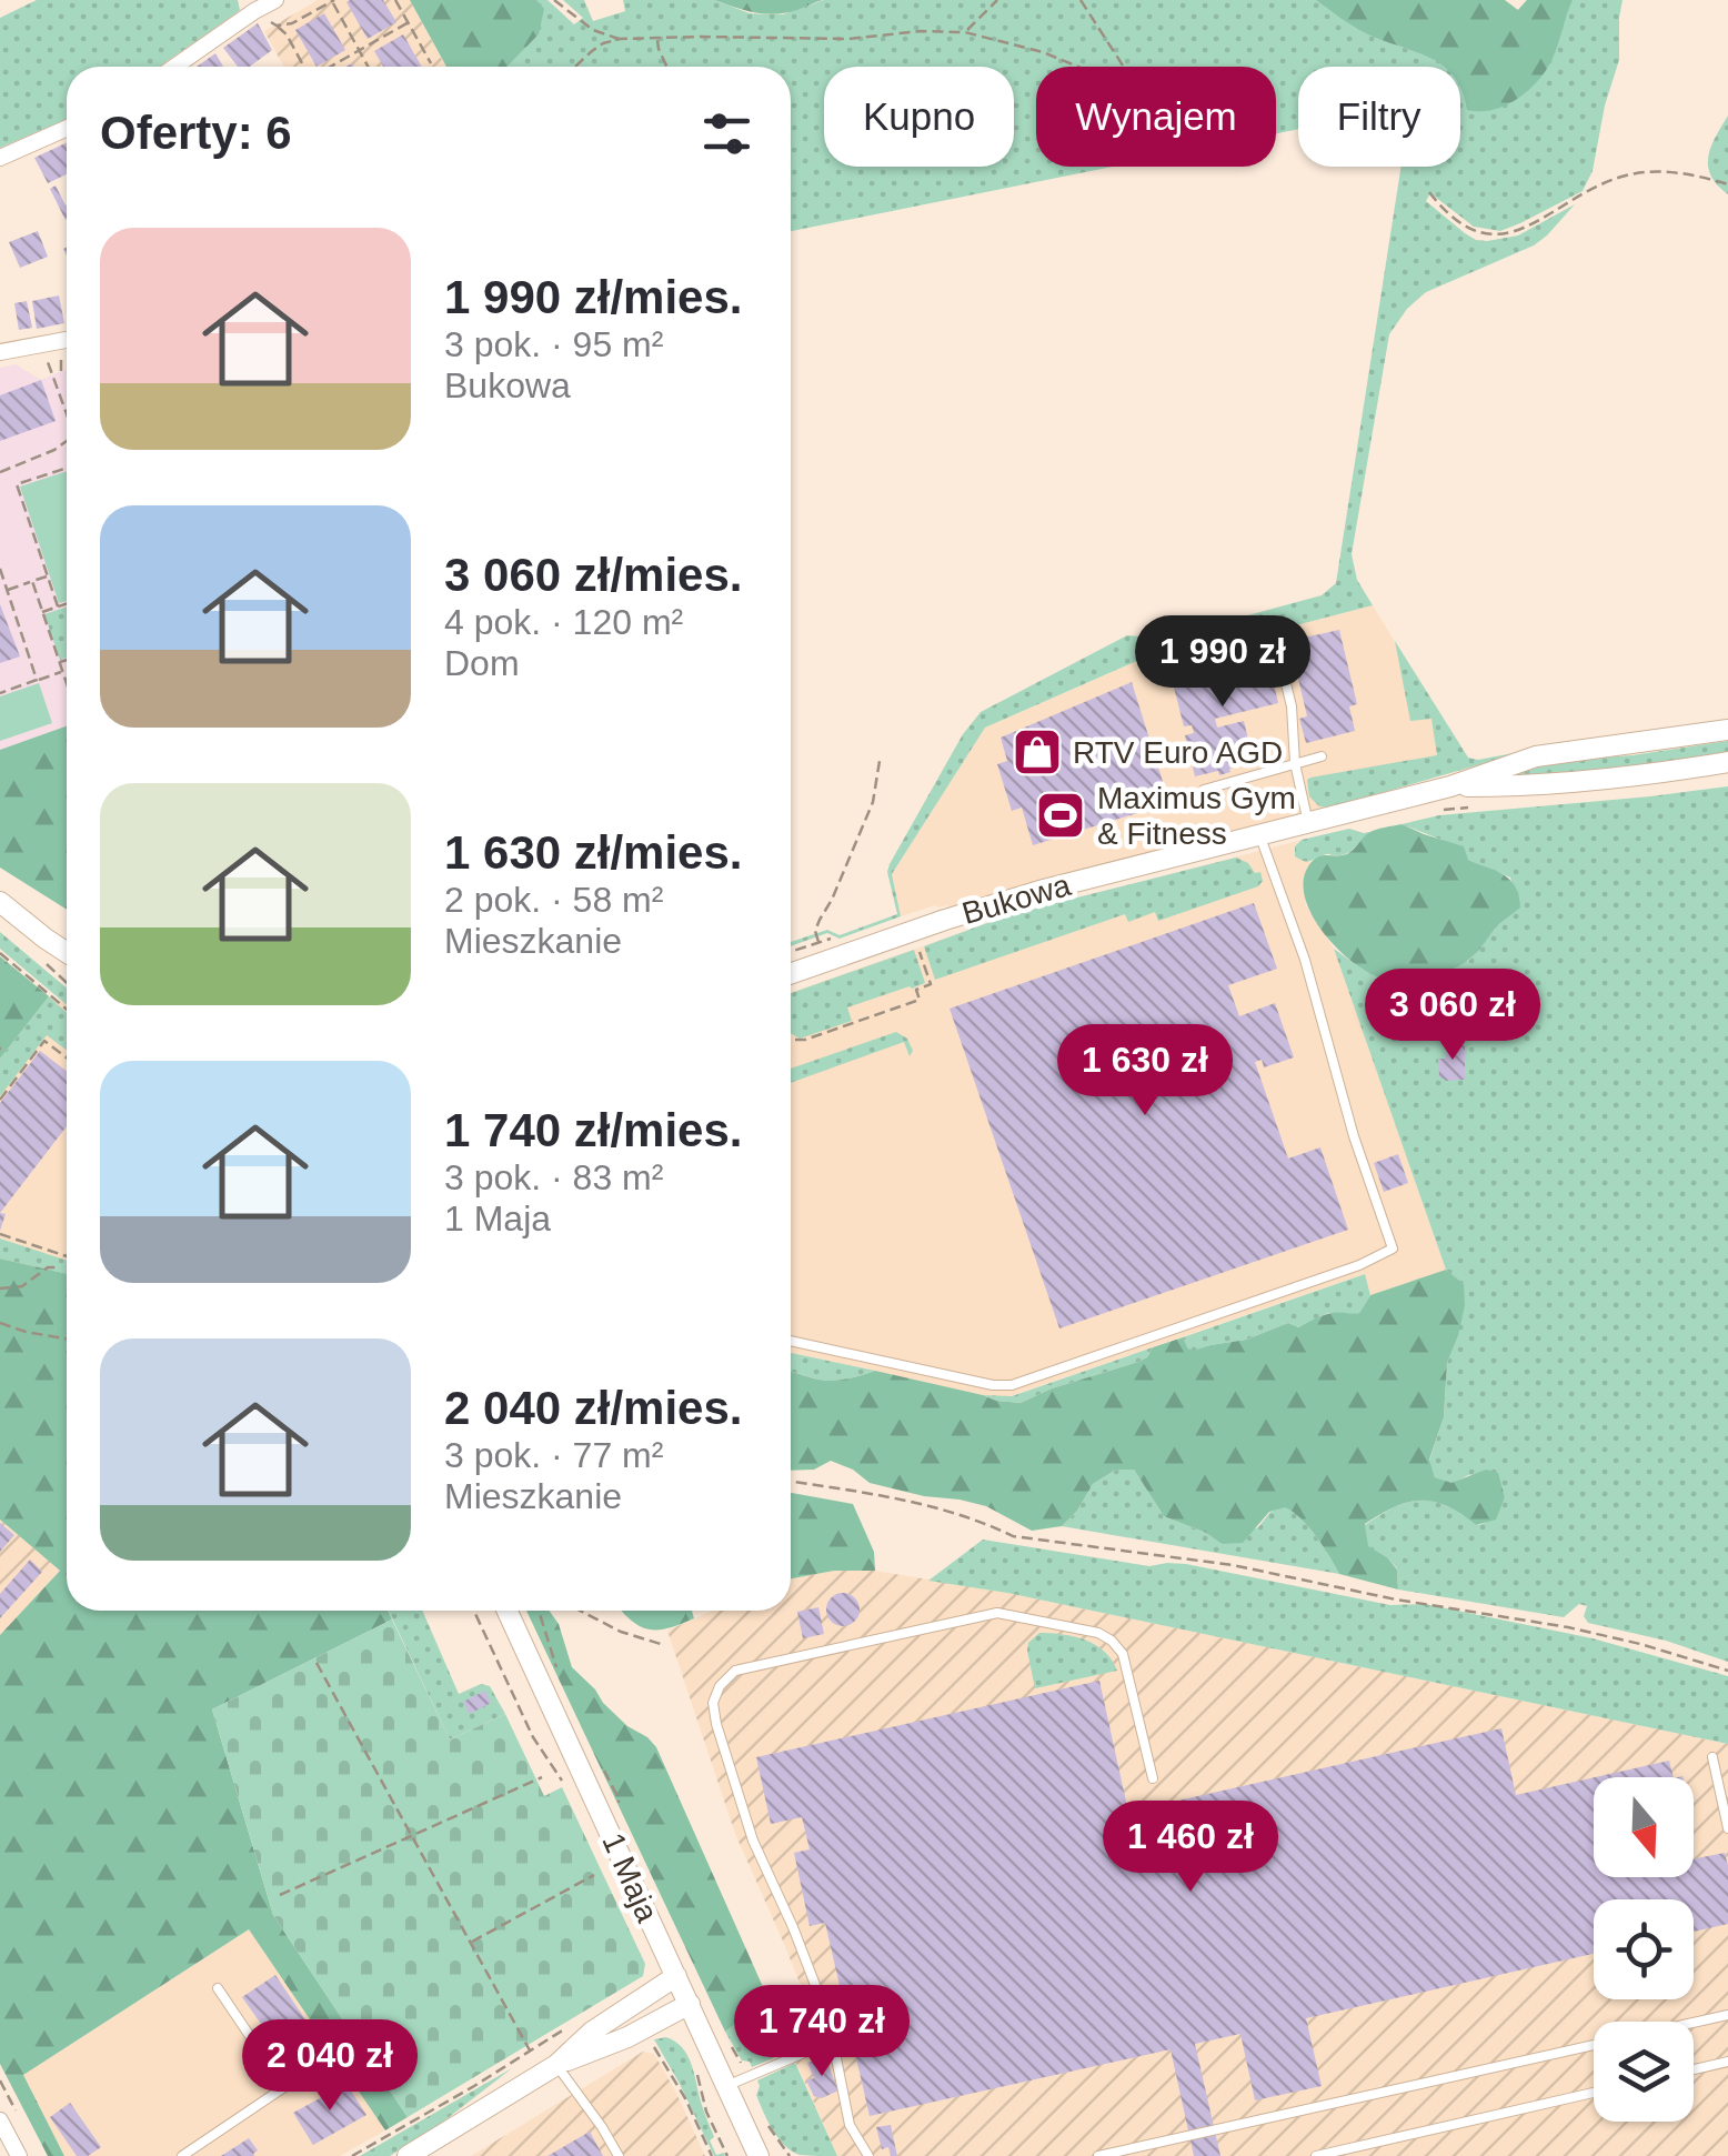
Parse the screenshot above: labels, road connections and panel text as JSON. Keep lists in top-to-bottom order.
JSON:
{
  "streets": {
    "street": ["Bukowa", "1 Maja"]
  },
  "places": {
    "shop": ["RTV Euro AGD"],
    "sports": ["Maximus Gym & Fitness"]
  },
  "north": "bottom",
  "page": {
    "chip": ["Kupno", "Wynajem", "Filtry"],
    "heading": "Oferty: 6",
    "list": [
      {
        "name": "1 990 zł/mies.",
        "note": "3 pok. · 95 m² · Bukowa"
      },
      {
        "name": "3 060 zł/mies.",
        "note": "4 pok. · 120 m² · Dom"
      },
      {
        "name": "1 630 zł/mies.",
        "note": "2 pok. · 58 m² · Mieszkanie"
      },
      {
        "name": "1 740 zł/mies.",
        "note": "3 pok. · 83 m² · 1 Maja"
      },
      {
        "name": "2 040 zł/mies.",
        "note": "3 pok. · 77 m² · Mieszkanie"
      }
    ],
    "price": [
      "1 990 zł",
      "3 060 zł",
      "1 630 zł",
      "1 460 zł",
      "1 740 zł",
      "2 040 zł"
    ]
  }
}
